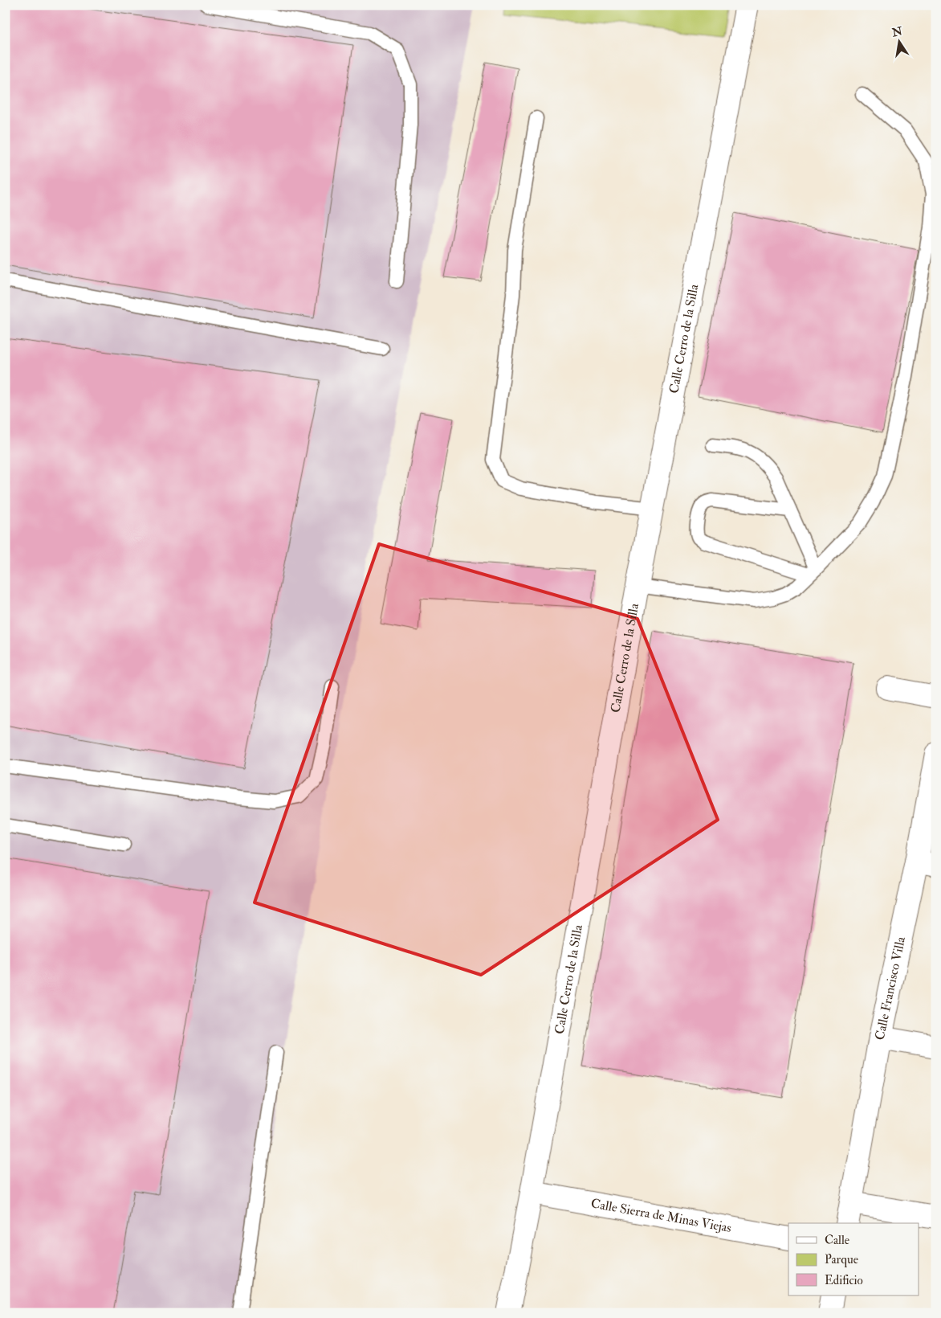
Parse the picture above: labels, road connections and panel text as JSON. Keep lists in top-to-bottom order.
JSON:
{
  "streets": {
    "street": ["Calle Cerro de la Silla", "Calle Francisco Villa", "Calle Sierra de Minas Viejas"]
  },
  "crossings": [
    ["Calle Cerro de la Silla", "Calle Sierra de Minas Viejas"]
  ],
  "legend": ["Calle", "Parque", "Edificio"],
  "north": "top"
}
